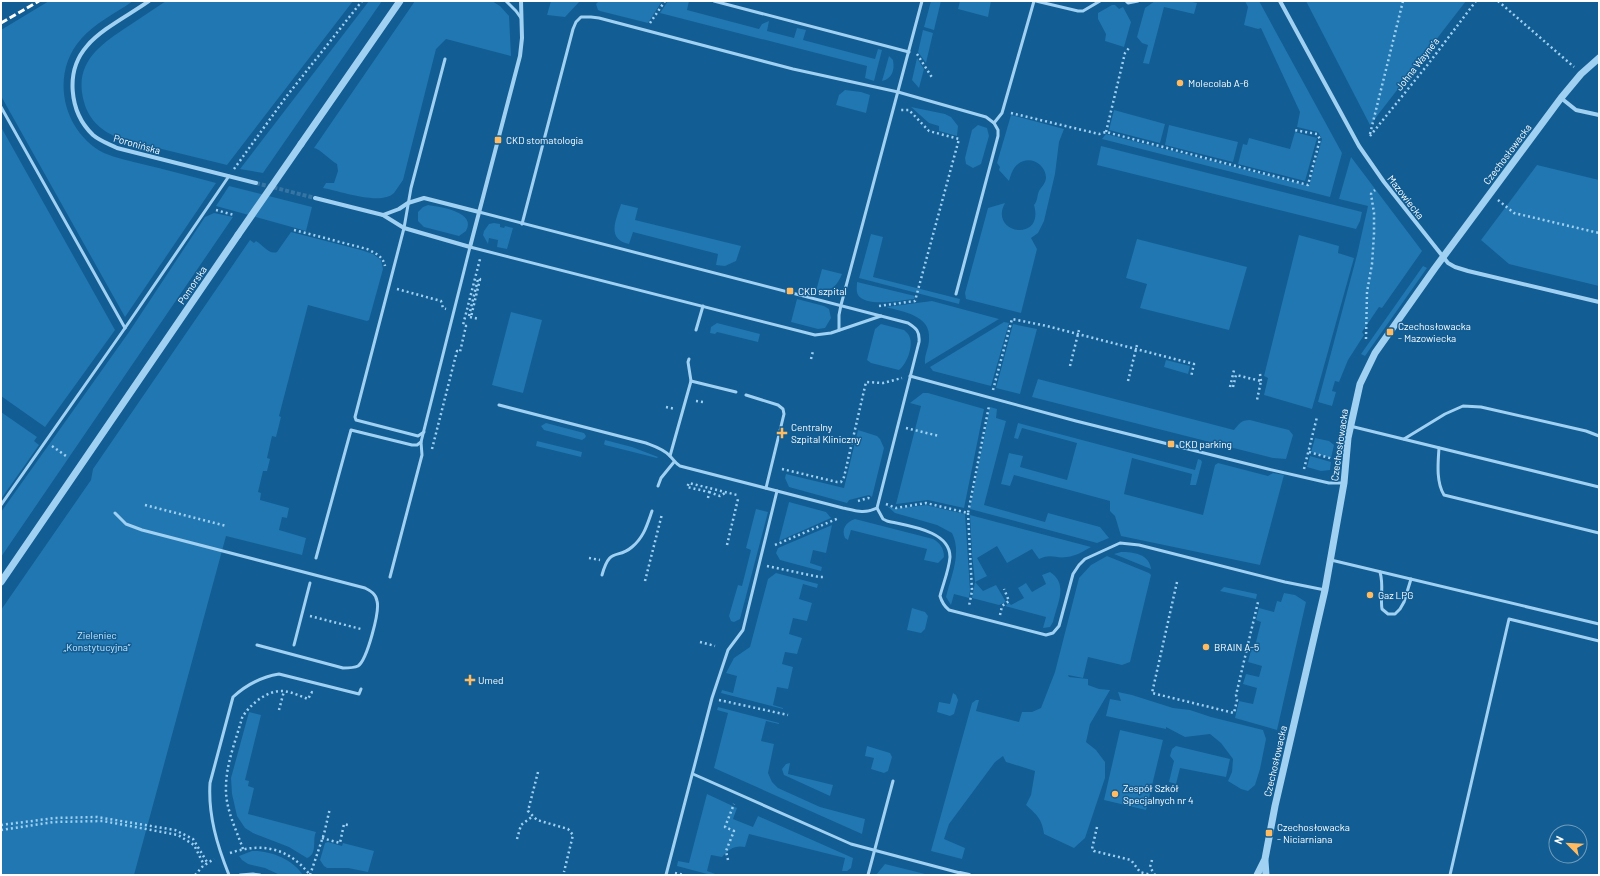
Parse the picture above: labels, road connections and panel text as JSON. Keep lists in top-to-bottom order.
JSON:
{
  "streets": {
    "street": [
      "Poronińska",
      "Czechosłowacka",
      "Mazowiecka",
      "Pomorska"
    ],
    "path": ["Johna Wayne’a"]
  },
  "crossings": [
    ["Czechosłowacka", "Mazowiecka"]
  ],
  "parks": ["Zieleniec „Konstytucyjna”"],
  "places": {
    "other": [
      "Molecolab A-6",
      "Gaz LPG",
      "BRAIN A-5",
      "Zespół Szkół Specjalnych nr 4"
    ],
    "transit": [
      "CKD stomatologia",
      "CKD szpital",
      "Czechosłowacka - Mazowiecka",
      "CKD parking",
      "Czechosłowacka - Niciarniana"
    ],
    "health": ["Centralny Szpital Kliniczny", "Umed"]
  },
  "north": "top left"
}
